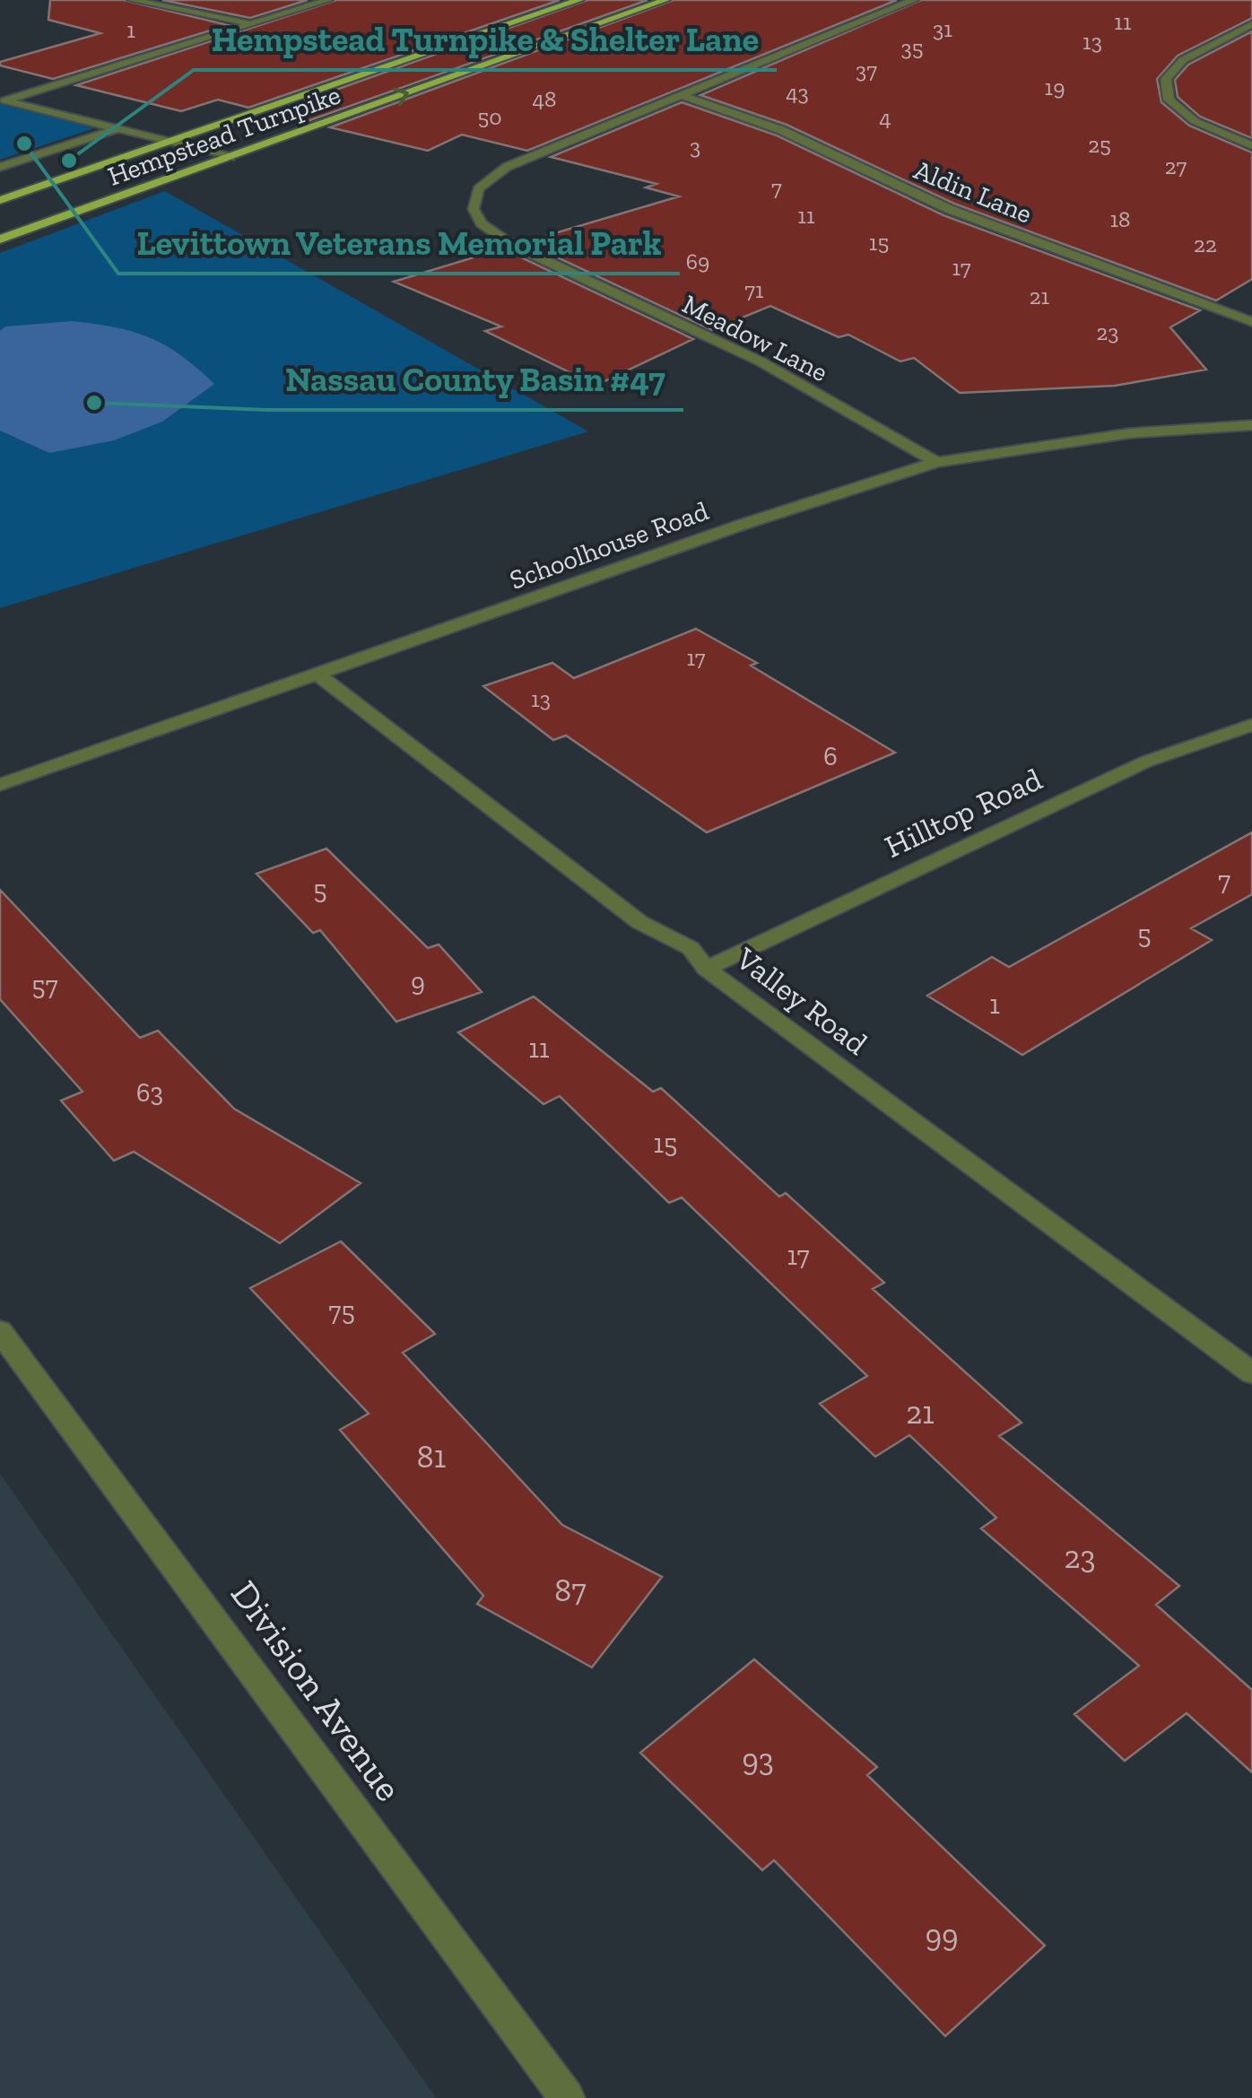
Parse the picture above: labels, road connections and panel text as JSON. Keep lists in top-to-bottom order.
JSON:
{
  "streets": {
    "main road": ["Hempstead Turnpike"],
    "street": [
      "Aldin Lane",
      "Meadow Lane",
      "Schoolhouse Road",
      "Hilltop Road",
      "Valley Road",
      "Division Avenue"
    ]
  },
  "crossings": [
    ["Aldin Lane", "Meadow Lane"],
    ["Meadow Lane", "Schoolhouse Road"],
    ["Schoolhouse Road", "Valley Road"],
    ["Hilltop Road", "Valley Road"]
  ],
  "places": ["Levittown Veterans Memorial Park", "Hempstead Turnpike & Shelter Lane", "Nassau County Basin #47"],
  "house_numbers": [
    "11",
    "31",
    "1",
    "13",
    "35",
    "37",
    "19",
    "43",
    "48",
    "50",
    "4",
    "25",
    "3",
    "27",
    "7",
    "11",
    "18",
    "15",
    "22",
    "69",
    "17",
    "71",
    "21",
    "23",
    "17",
    "13",
    "6",
    "7",
    "5",
    "5",
    "9",
    "57",
    "1",
    "11",
    "63",
    "15",
    "17",
    "75",
    "21",
    "81",
    "23",
    "87",
    "93",
    "99"
  ]
}
